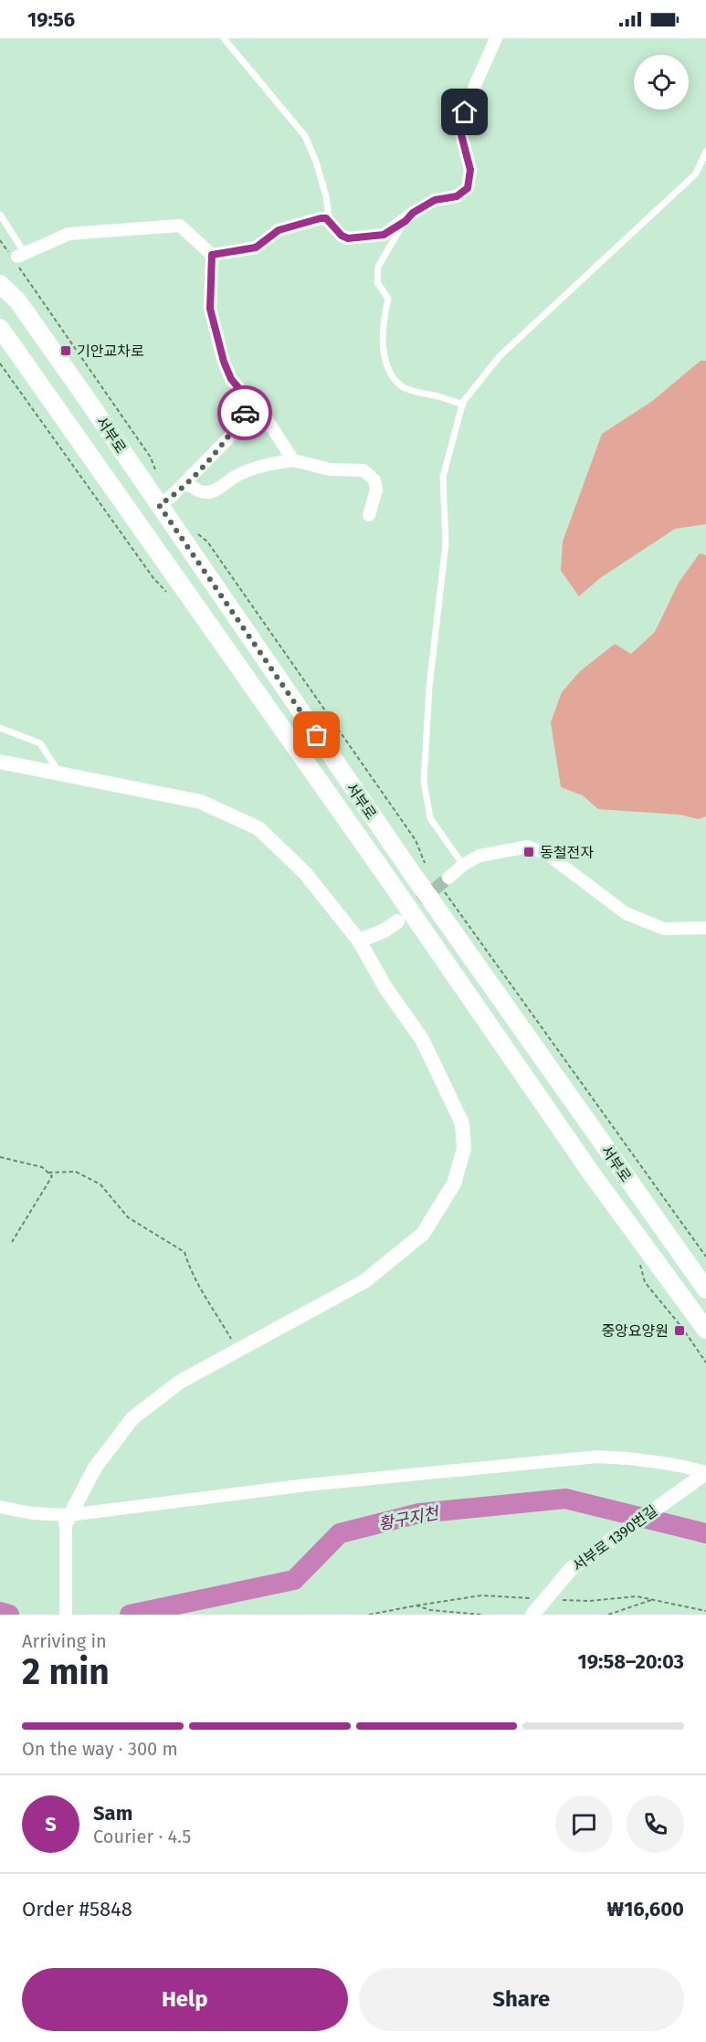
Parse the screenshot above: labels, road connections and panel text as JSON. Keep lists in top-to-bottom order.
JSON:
{
  "streets": {
    "main road": ["서부로"],
    "street": ["서부로 1390번길"]
  },
  "water": ["황구지천"],
  "places": {
    "transit": ["기안교차로", "동철전자", "중앙요양원"]
  },
  "page": {
    "status": "19:56",
    "heading": ["2 min", "Arriving in", "19:58–20:03"],
    "panel": [
      "Sam",
      "Courier · 4.5",
      "Order #5848",
      "₩16,600"
    ],
    "bar": "On the way · 300 m",
    "round": "S",
    "buttons": ["Help", "Share"]
  }
}
